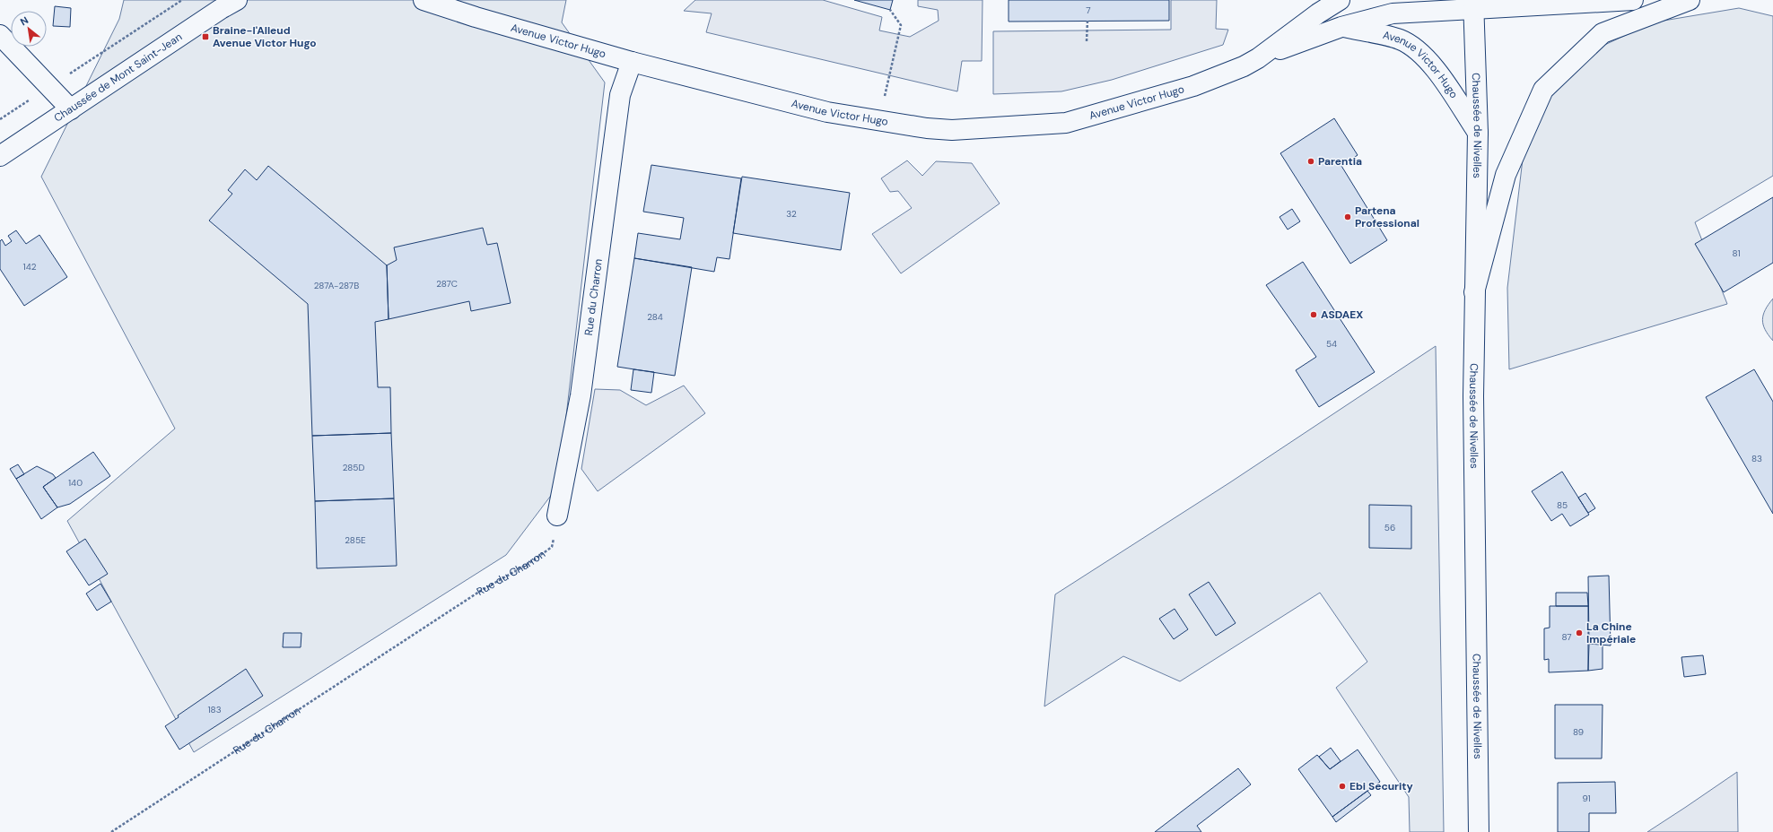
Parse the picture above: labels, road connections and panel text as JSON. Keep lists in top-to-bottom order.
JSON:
{
  "streets": {
    "main road": [
      "Avenue Victor Hugo",
      "Chaussée de Mont Saint-Jean",
      "Chaussée de Nivelles",
      "Rue du Charron"
    ]
  },
  "crossings": [
    ["Avenue Victor Hugo", "Chaussée de Nivelles"],
    ["Avenue Victor Hugo", "Rue du Charron"]
  ],
  "places": {
    "transit": ["Braine-l'Alleud Avenue Victor Hugo"],
    "other": [
      "Parentia",
      "Partena Professional",
      "ASDAEX",
      "La Chine Impériale",
      "Ebi Security"
    ]
  },
  "house_numbers": [
    "7",
    "32",
    "81",
    "142",
    "287C",
    "287A-287B",
    "284",
    "54",
    "83",
    "285D",
    "140",
    "85",
    "56",
    "285E",
    "87",
    "183",
    "89",
    "91"
  ],
  "north": "top left"
}
